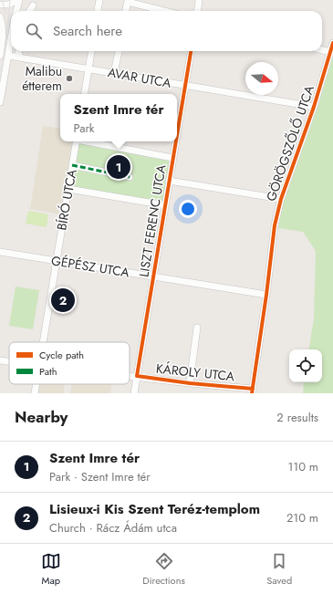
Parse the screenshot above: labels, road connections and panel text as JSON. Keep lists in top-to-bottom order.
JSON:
{
  "streets": {
    "street": [
      "AVAR UTCA",
      "GÖRÖGSZŐLŐ UTCA",
      "BÍRÓ UTCA",
      "LISZT FERENC UTCA",
      "GÉPÉSZ UTCA",
      "KÁROLY UTCA"
    ]
  },
  "crossings": [
    ["AVAR UTCA", "GÖRÖGSZŐLŐ UTCA"],
    ["AVAR UTCA", "LISZT FERENC UTCA"],
    ["GÖRÖGSZŐLŐ UTCA", "GÉPÉSZ UTCA"],
    ["GÖRÖGSZŐLŐ UTCA", "KÁROLY UTCA"],
    ["BÍRÓ UTCA", "GÉPÉSZ UTCA"],
    ["LISZT FERENC UTCA", "GÉPÉSZ UTCA"],
    ["LISZT FERENC UTCA", "KÁROLY UTCA"]
  ],
  "places": ["Malibu étterem"],
  "legend": ["Cycle path", "Path"],
  "north": "right",
  "page": {
    "search": "Search here",
    "popup": ["Szent Imre tér", "Park"],
    "pins": ["1", "2"],
    "heading": ["Nearby", "2 results"],
    "list": [
      {
        "mark": "1",
        "name": "Szent Imre tér",
        "note": "Park · Szent Imre tér",
        "value": "110 m"
      },
      {
        "mark": "2",
        "name": "Lisieux-i Kis Szent Teréz-templom",
        "note": "Church · Rácz Ádám utca",
        "value": "210 m"
      }
    ],
    "nav": ["Map", "Directions", "Saved"]
  }
}
